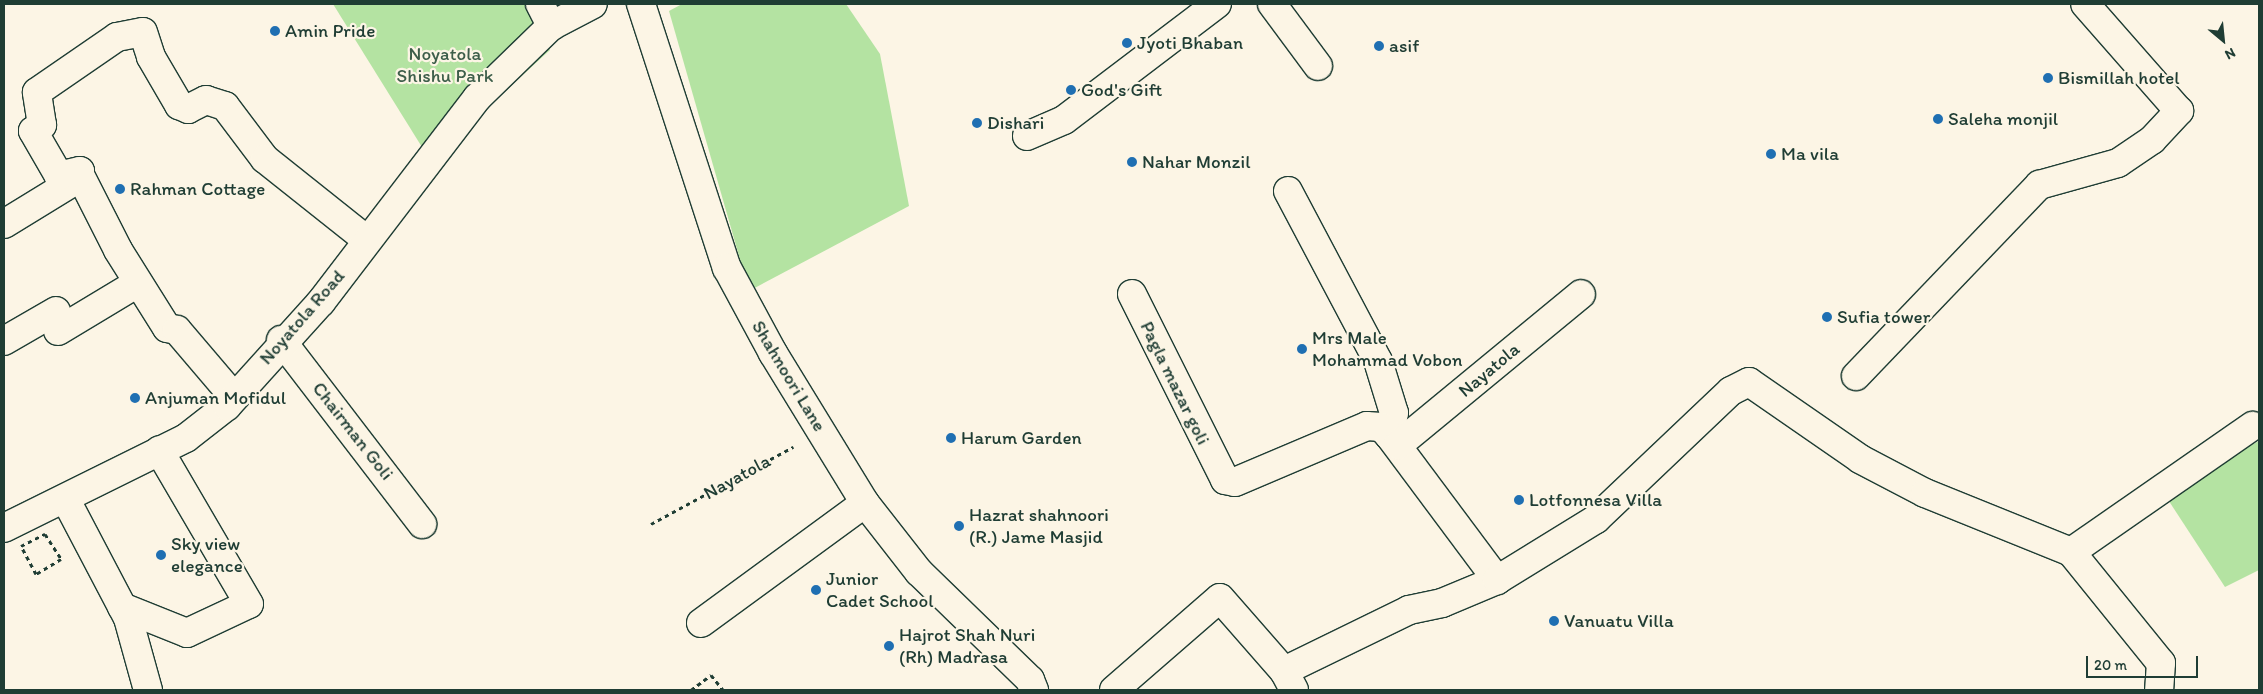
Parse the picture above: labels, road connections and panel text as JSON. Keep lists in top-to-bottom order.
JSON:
{
  "streets": {
    "street": [
      "Noyatola Road",
      "Nayatola",
      "Shahnoori Lane",
      "Pagla mazar goli",
      "Chairman Goli"
    ]
  },
  "crossings": [
    ["Noyatola Road", "Chairman Goli"],
    ["Nayatola", "Shahnoori Lane"],
    ["Nayatola", "Pagla mazar goli"]
  ],
  "parks": ["Noyatola Shishu Park"],
  "places": [
    "Amin Pride",
    "Jyoti Bhaban",
    "asif",
    "Bismillah hotel",
    "God's Gift",
    "Saleha monjil",
    "Dishari",
    "Ma vila",
    "Nahar Monzil",
    "Rahman Cottage",
    "Sufia tower",
    "Mrs Male Mohammad Vobon",
    "Anjuman Mofidul",
    "Harum Garden",
    "Lotfonnesa Villa",
    "Hazrat shahnoori (R.) Jame Masjid",
    "Sky view elegance",
    "Junior Cadet School",
    "Vanuatu Villa",
    "Hajrot Shah Nuri (Rh) Madrasa"
  ],
  "scale_bar": "20 m",
  "north": "bottom right"
}
